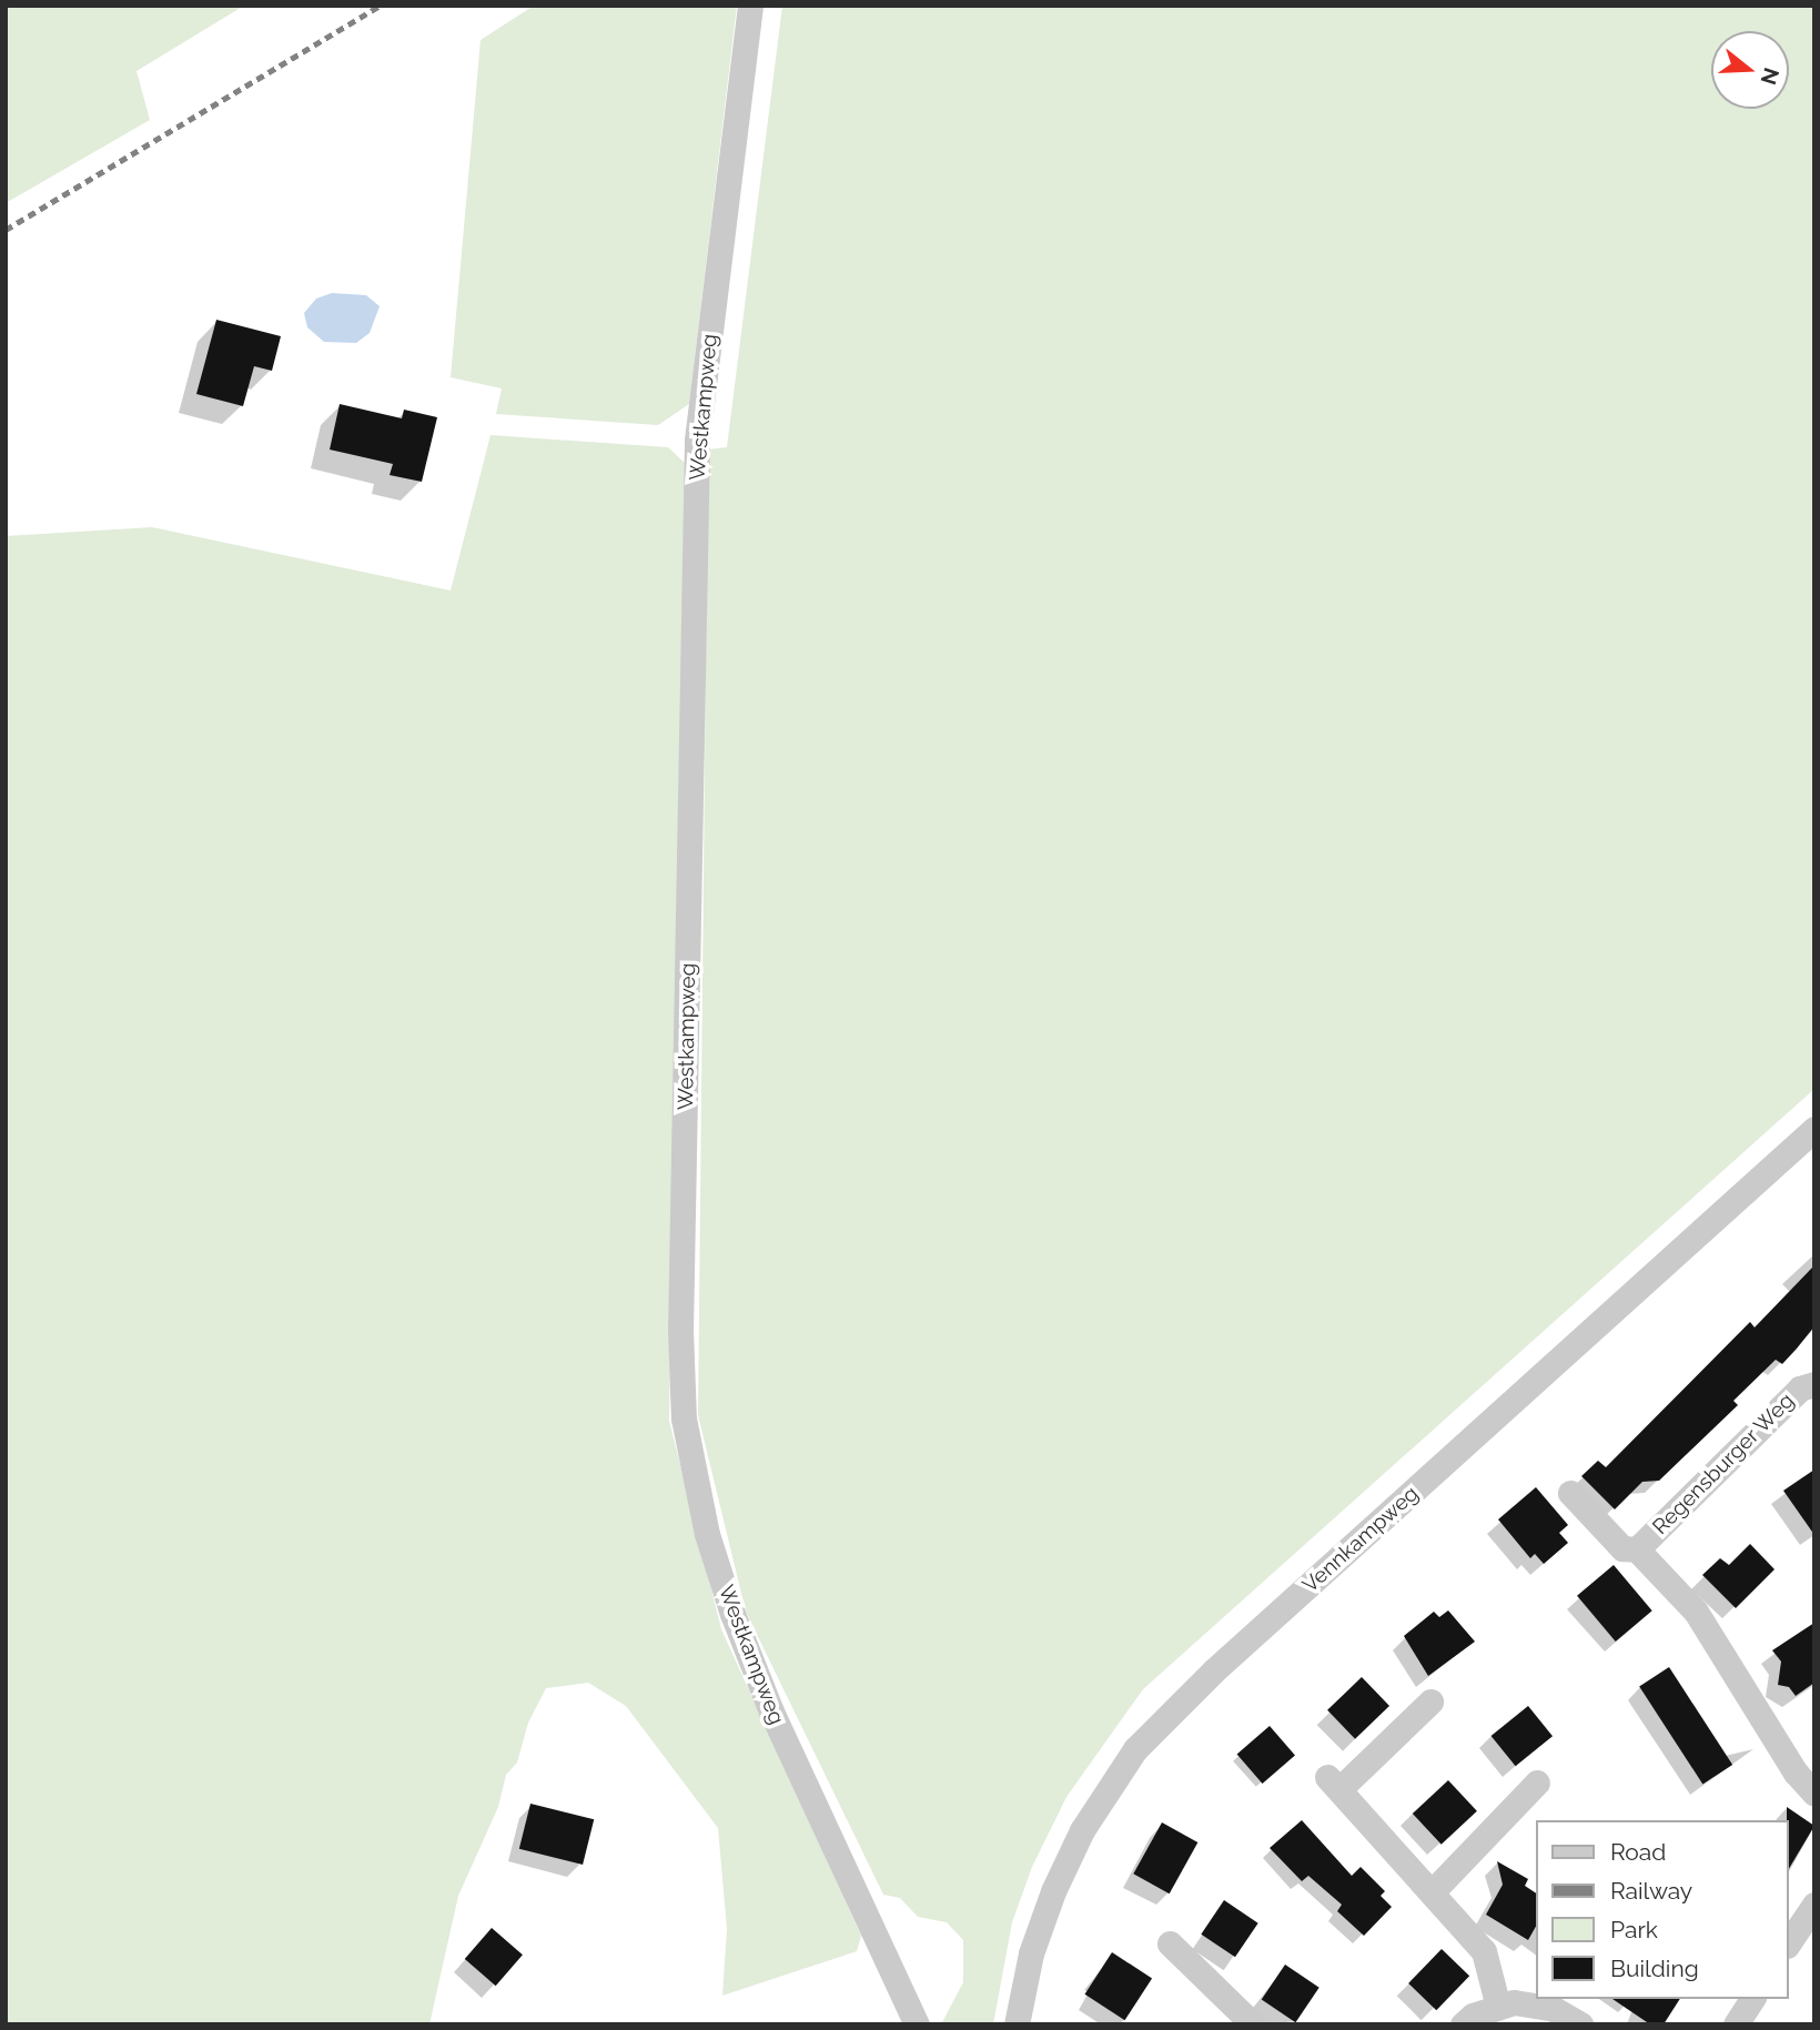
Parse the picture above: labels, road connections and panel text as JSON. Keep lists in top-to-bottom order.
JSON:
{
  "streets": {
    "street": ["Westkampweg", "Regensburger Weg", "Vennkampweg"]
  },
  "legend": [
    "Road",
    "Railway",
    "Park",
    "Building"
  ],
  "north": "right"
}
